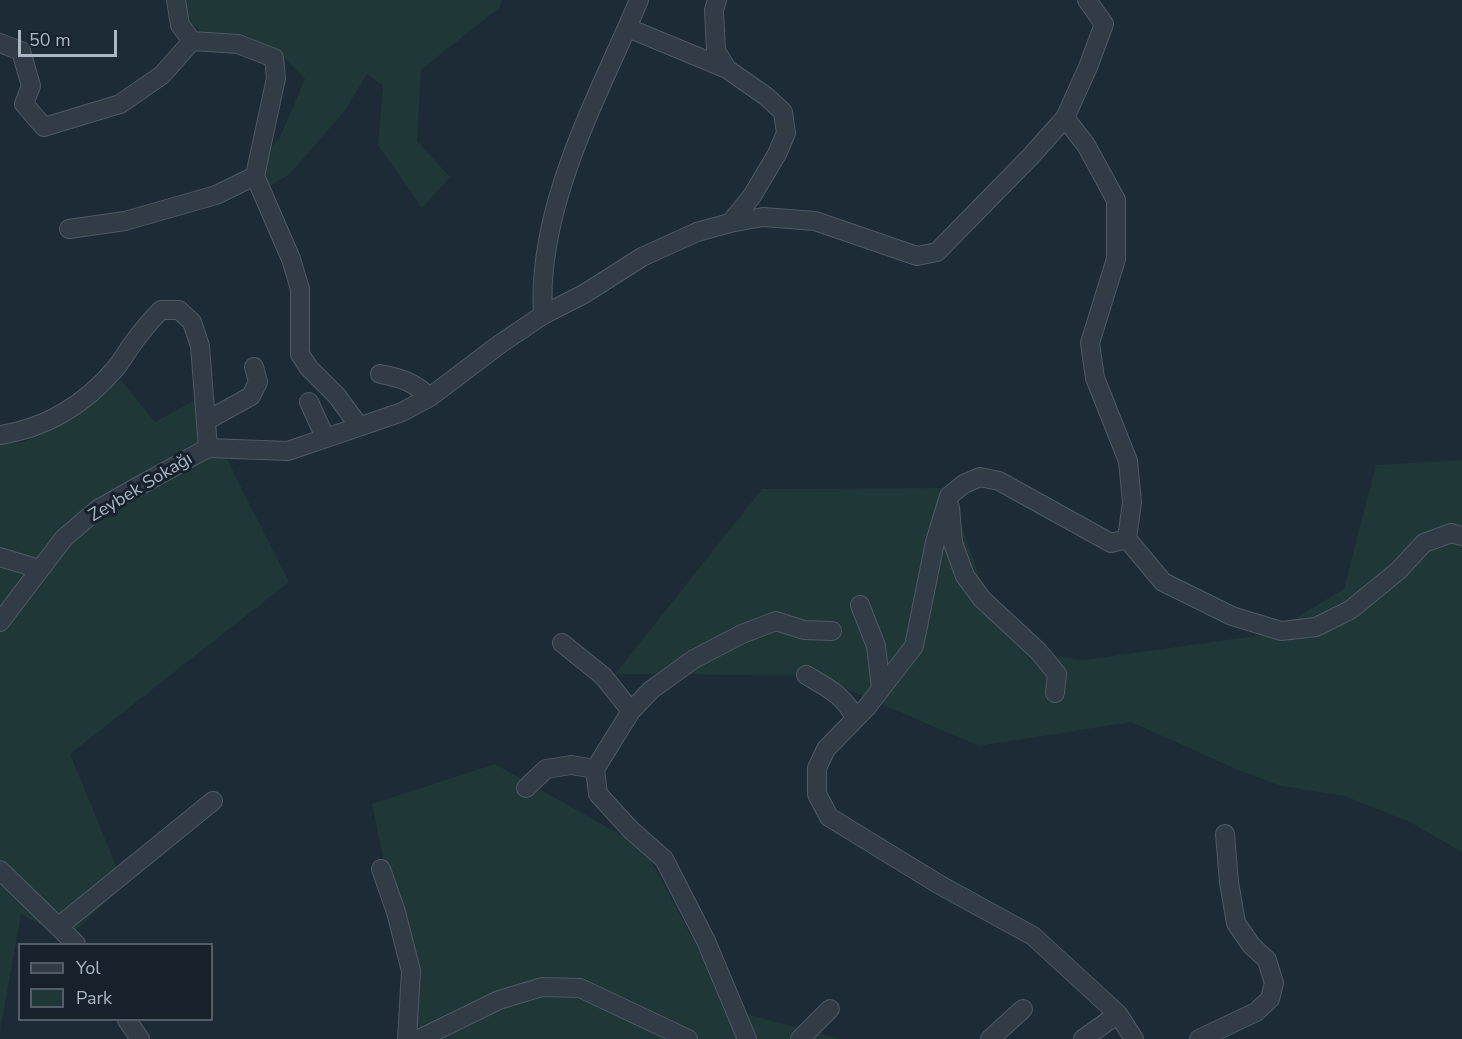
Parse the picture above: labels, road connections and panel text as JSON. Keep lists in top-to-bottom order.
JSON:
{
  "streets": {
    "street": ["Zeybek Sokağı"]
  },
  "legend": ["Yol", "Park"],
  "scale_bar": "50 m"
}
